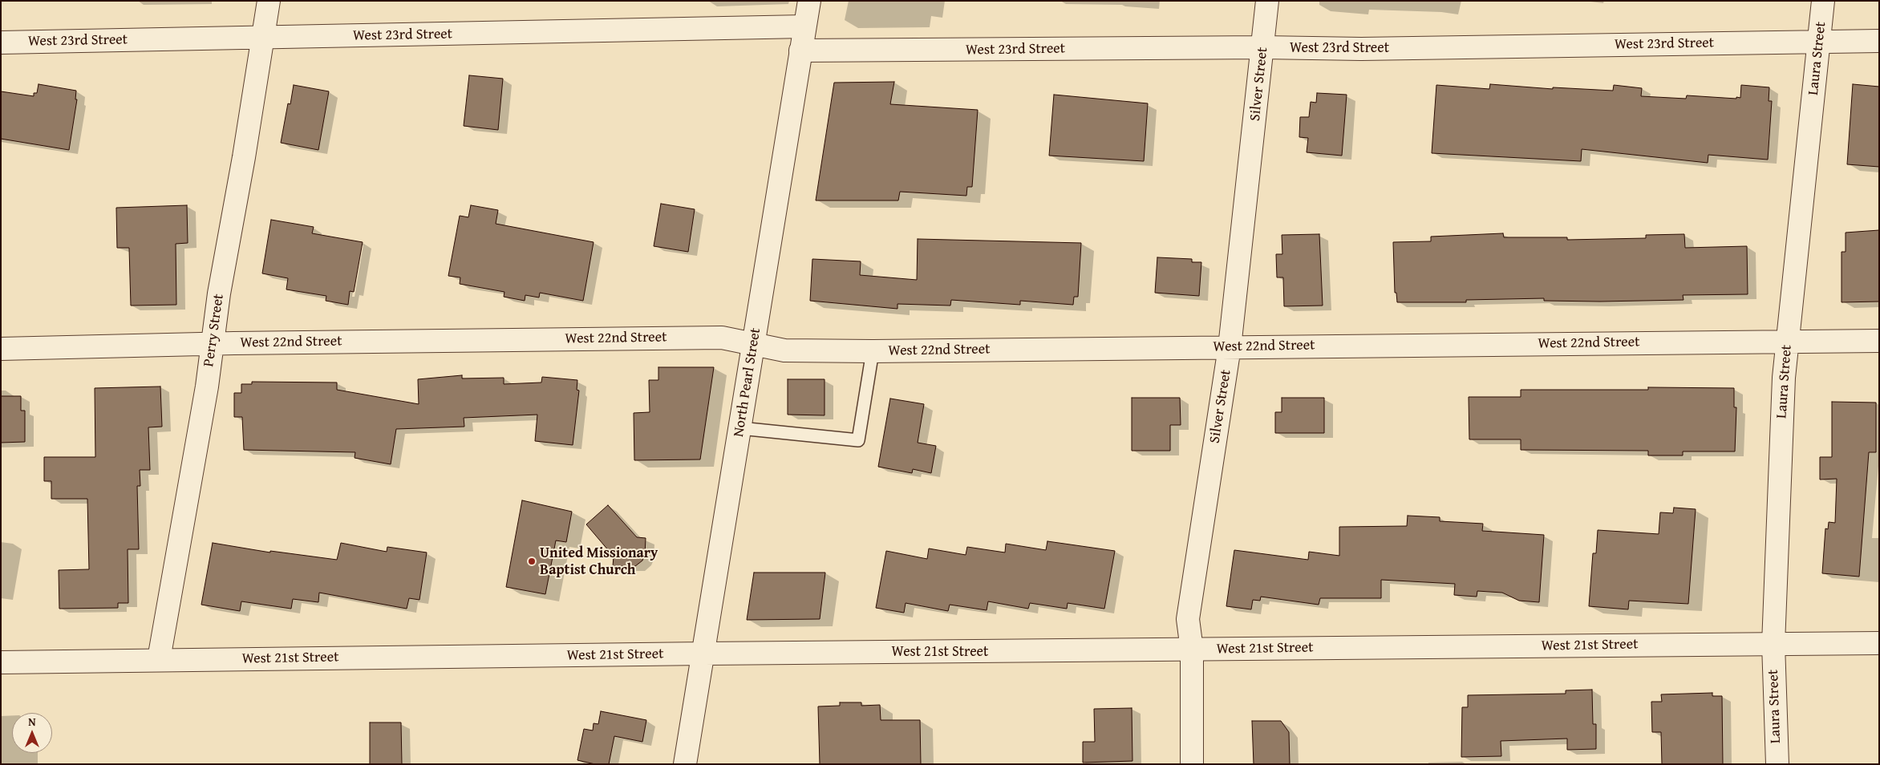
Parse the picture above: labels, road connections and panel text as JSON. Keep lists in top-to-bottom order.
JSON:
{
  "streets": {
    "street": [
      "West 23rd Street",
      "Laura Street",
      "Silver Street",
      "Perry Street",
      "West 22nd Street",
      "North Pearl Street",
      "West 21st Street"
    ]
  },
  "crossings": [
    ["West 23rd Street", "Laura Street"],
    ["West 23rd Street", "Silver Street"],
    ["West 23rd Street", "Perry Street"],
    ["West 23rd Street", "North Pearl Street"],
    ["Laura Street", "West 22nd Street"],
    ["Laura Street", "West 21st Street"],
    ["Silver Street", "West 22nd Street"],
    ["Silver Street", "West 21st Street"],
    ["Perry Street", "West 22nd Street"],
    ["Perry Street", "West 21st Street"],
    ["West 22nd Street", "North Pearl Street"],
    ["North Pearl Street", "West 21st Street"]
  ],
  "places": ["United Missionary Baptist Church"],
  "north": "top"
}
